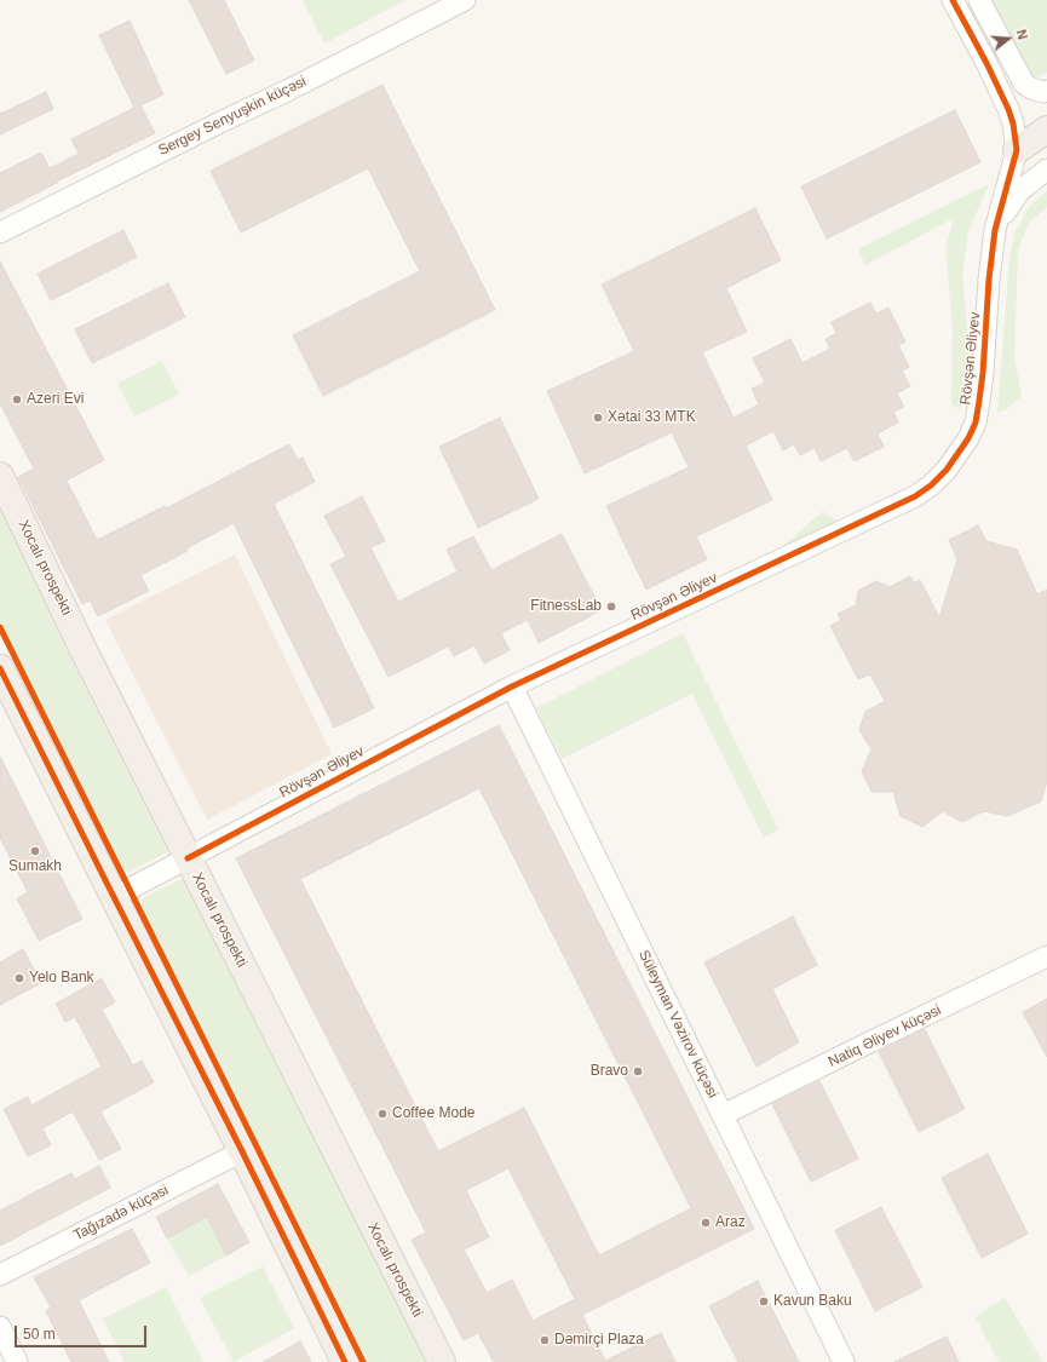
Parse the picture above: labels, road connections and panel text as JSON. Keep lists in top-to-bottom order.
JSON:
{
  "streets": {
    "main road": ["Xocalı prospekti"],
    "street": [
      "Sergey Senyuşkin küçəsi",
      "Rövşən Əliyev",
      "Süleyman Vəzirov küçəsi",
      "Natiq Əliyev küçəsi",
      "Tağızadə küçəsi"
    ]
  },
  "crossings": [
    ["Rövşən Əliyev", "Xocalı prospekti"],
    ["Rövşən Əliyev", "Süleyman Vəzirov küçəsi"],
    ["Süleyman Vəzirov küçəsi", "Natiq Əliyev küçəsi"]
  ],
  "places": [
    "Azeri Evi",
    "Xətai 33 MTK",
    "FitnessLab",
    "Sumakh",
    "Yelo Bank",
    "Bravo",
    "Coffee Mode",
    "Araz",
    "Kavun Baku",
    "Dəmirçi Plaza"
  ],
  "scale_bar": "50 m",
  "north": "right"
}
